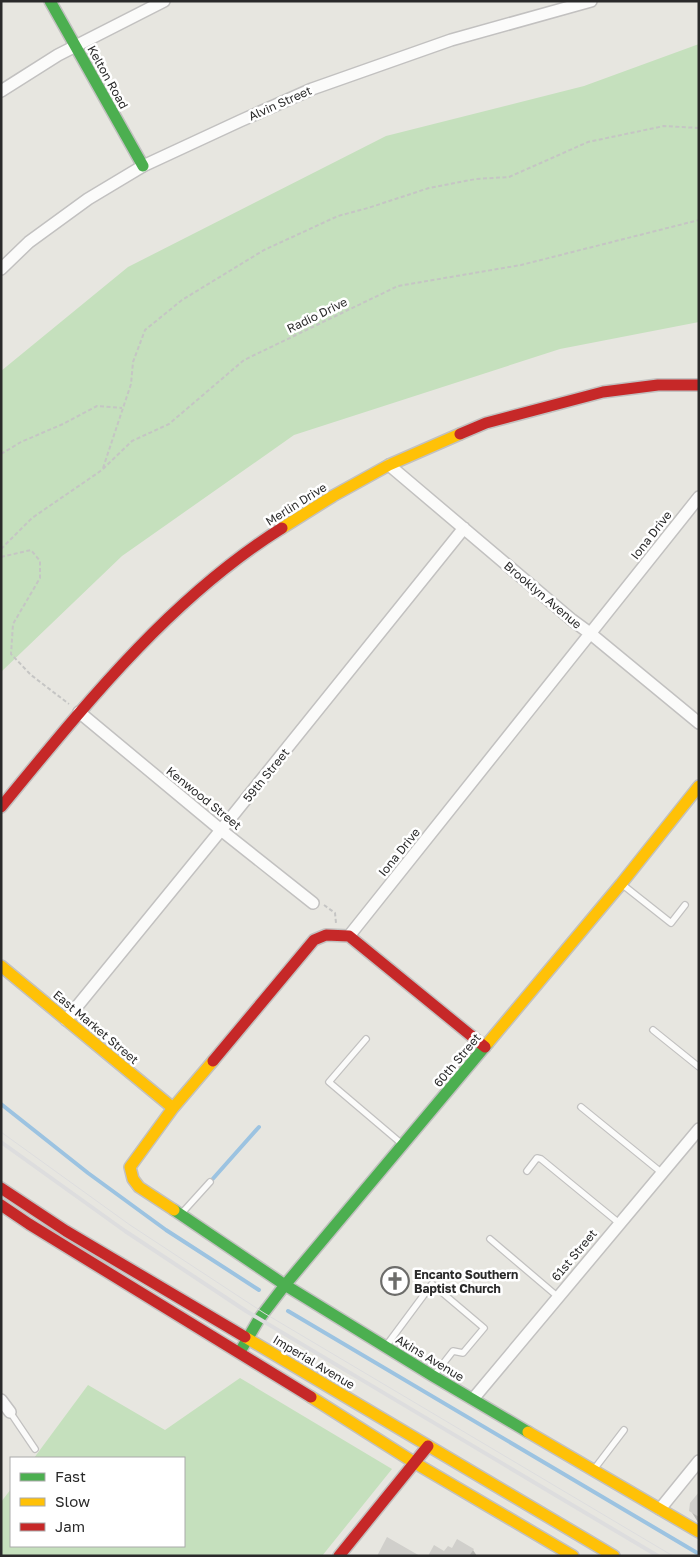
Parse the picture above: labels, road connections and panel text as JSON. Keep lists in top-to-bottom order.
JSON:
{
  "streets": {
    "main road": [
      "Kelton Road",
      "Merlin Drive",
      "East Market Street",
      "60th Street",
      "Akins Avenue",
      "Imperial Avenue"
    ],
    "street": [
      "Alvin Street",
      "Iona Drive",
      "Brooklyn Avenue",
      "59th Street",
      "Kenwood Street",
      "61st Street"
    ],
    "path": ["Radio Drive"]
  },
  "crossings": [
    ["Kelton Road", "Alvin Street"],
    ["Merlin Drive", "Brooklyn Avenue"],
    ["Merlin Drive", "Kenwood Street"],
    ["Iona Drive", "Brooklyn Avenue"],
    ["Brooklyn Avenue", "59th Street"],
    ["59th Street", "Kenwood Street"],
    ["59th Street", "East Market Street"],
    ["East Market Street", "Akins Avenue"],
    ["60th Street", "Akins Avenue"],
    ["60th Street", "Imperial Avenue"],
    ["61st Street", "Akins Avenue"]
  ],
  "places": {
    "church": ["Encanto Southern Baptist Church"]
  },
  "legend": ["Fast", "Slow", "Jam"]
}
